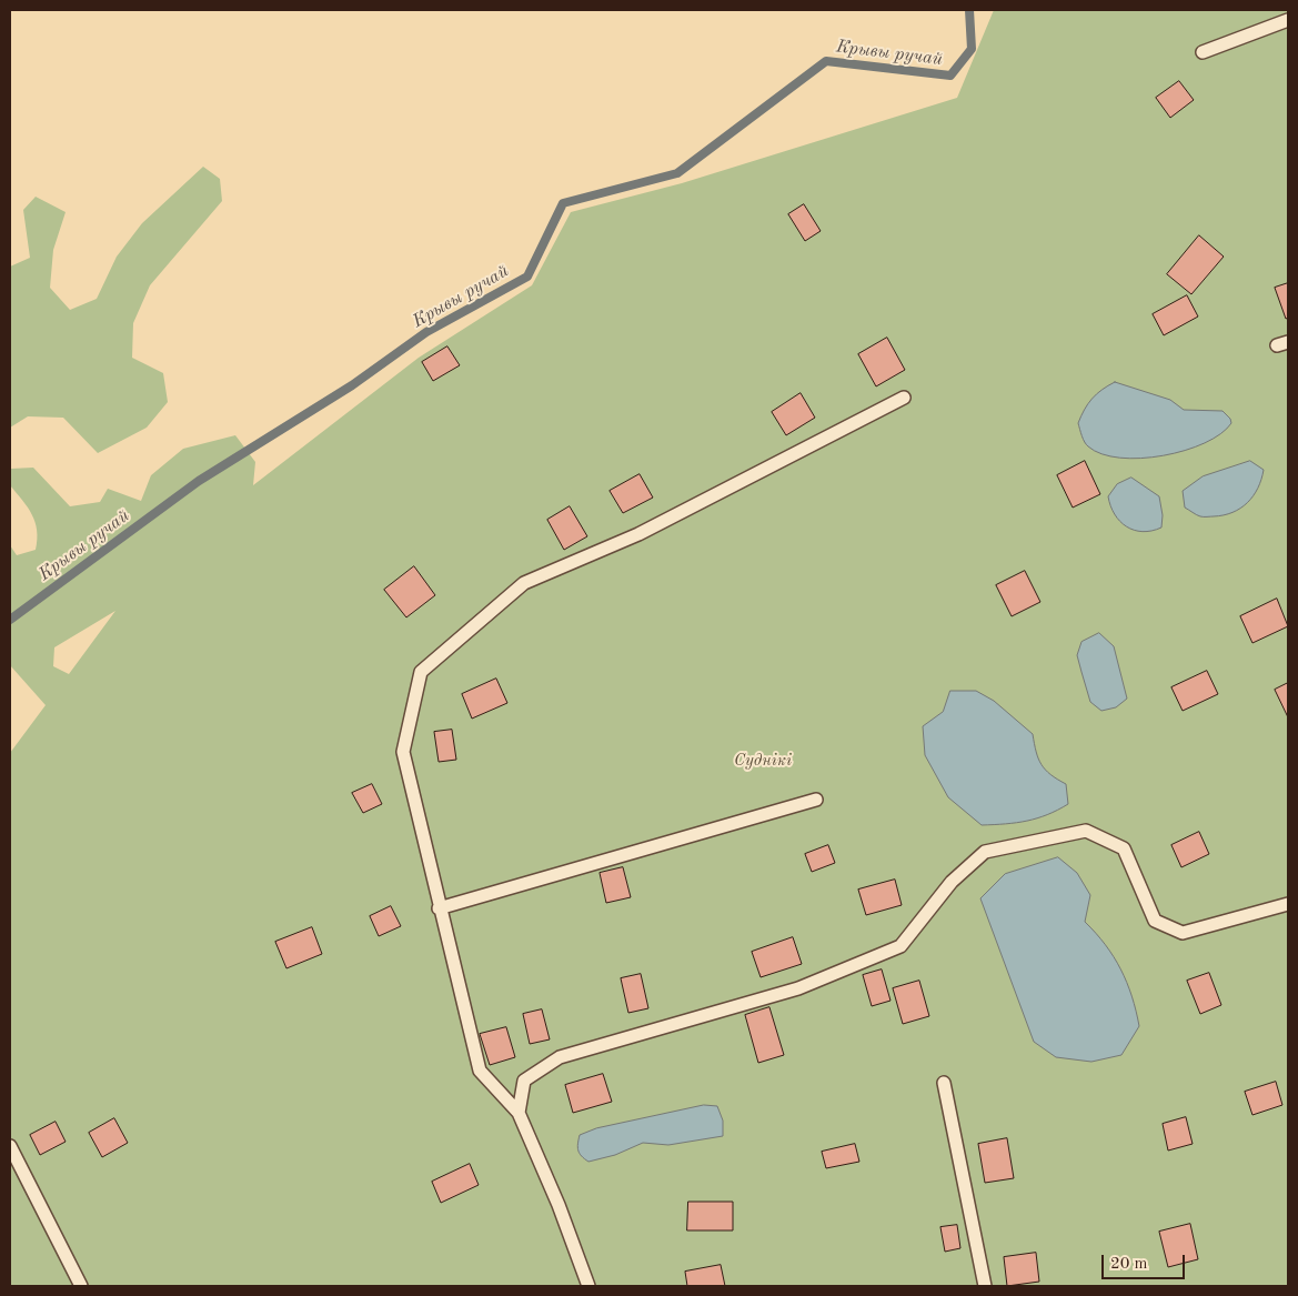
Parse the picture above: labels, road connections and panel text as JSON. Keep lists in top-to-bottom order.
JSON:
{
  "water": ["Крывы ручай"],
  "parks": ["Суднікі"],
  "scale_bar": "20 m"
}
